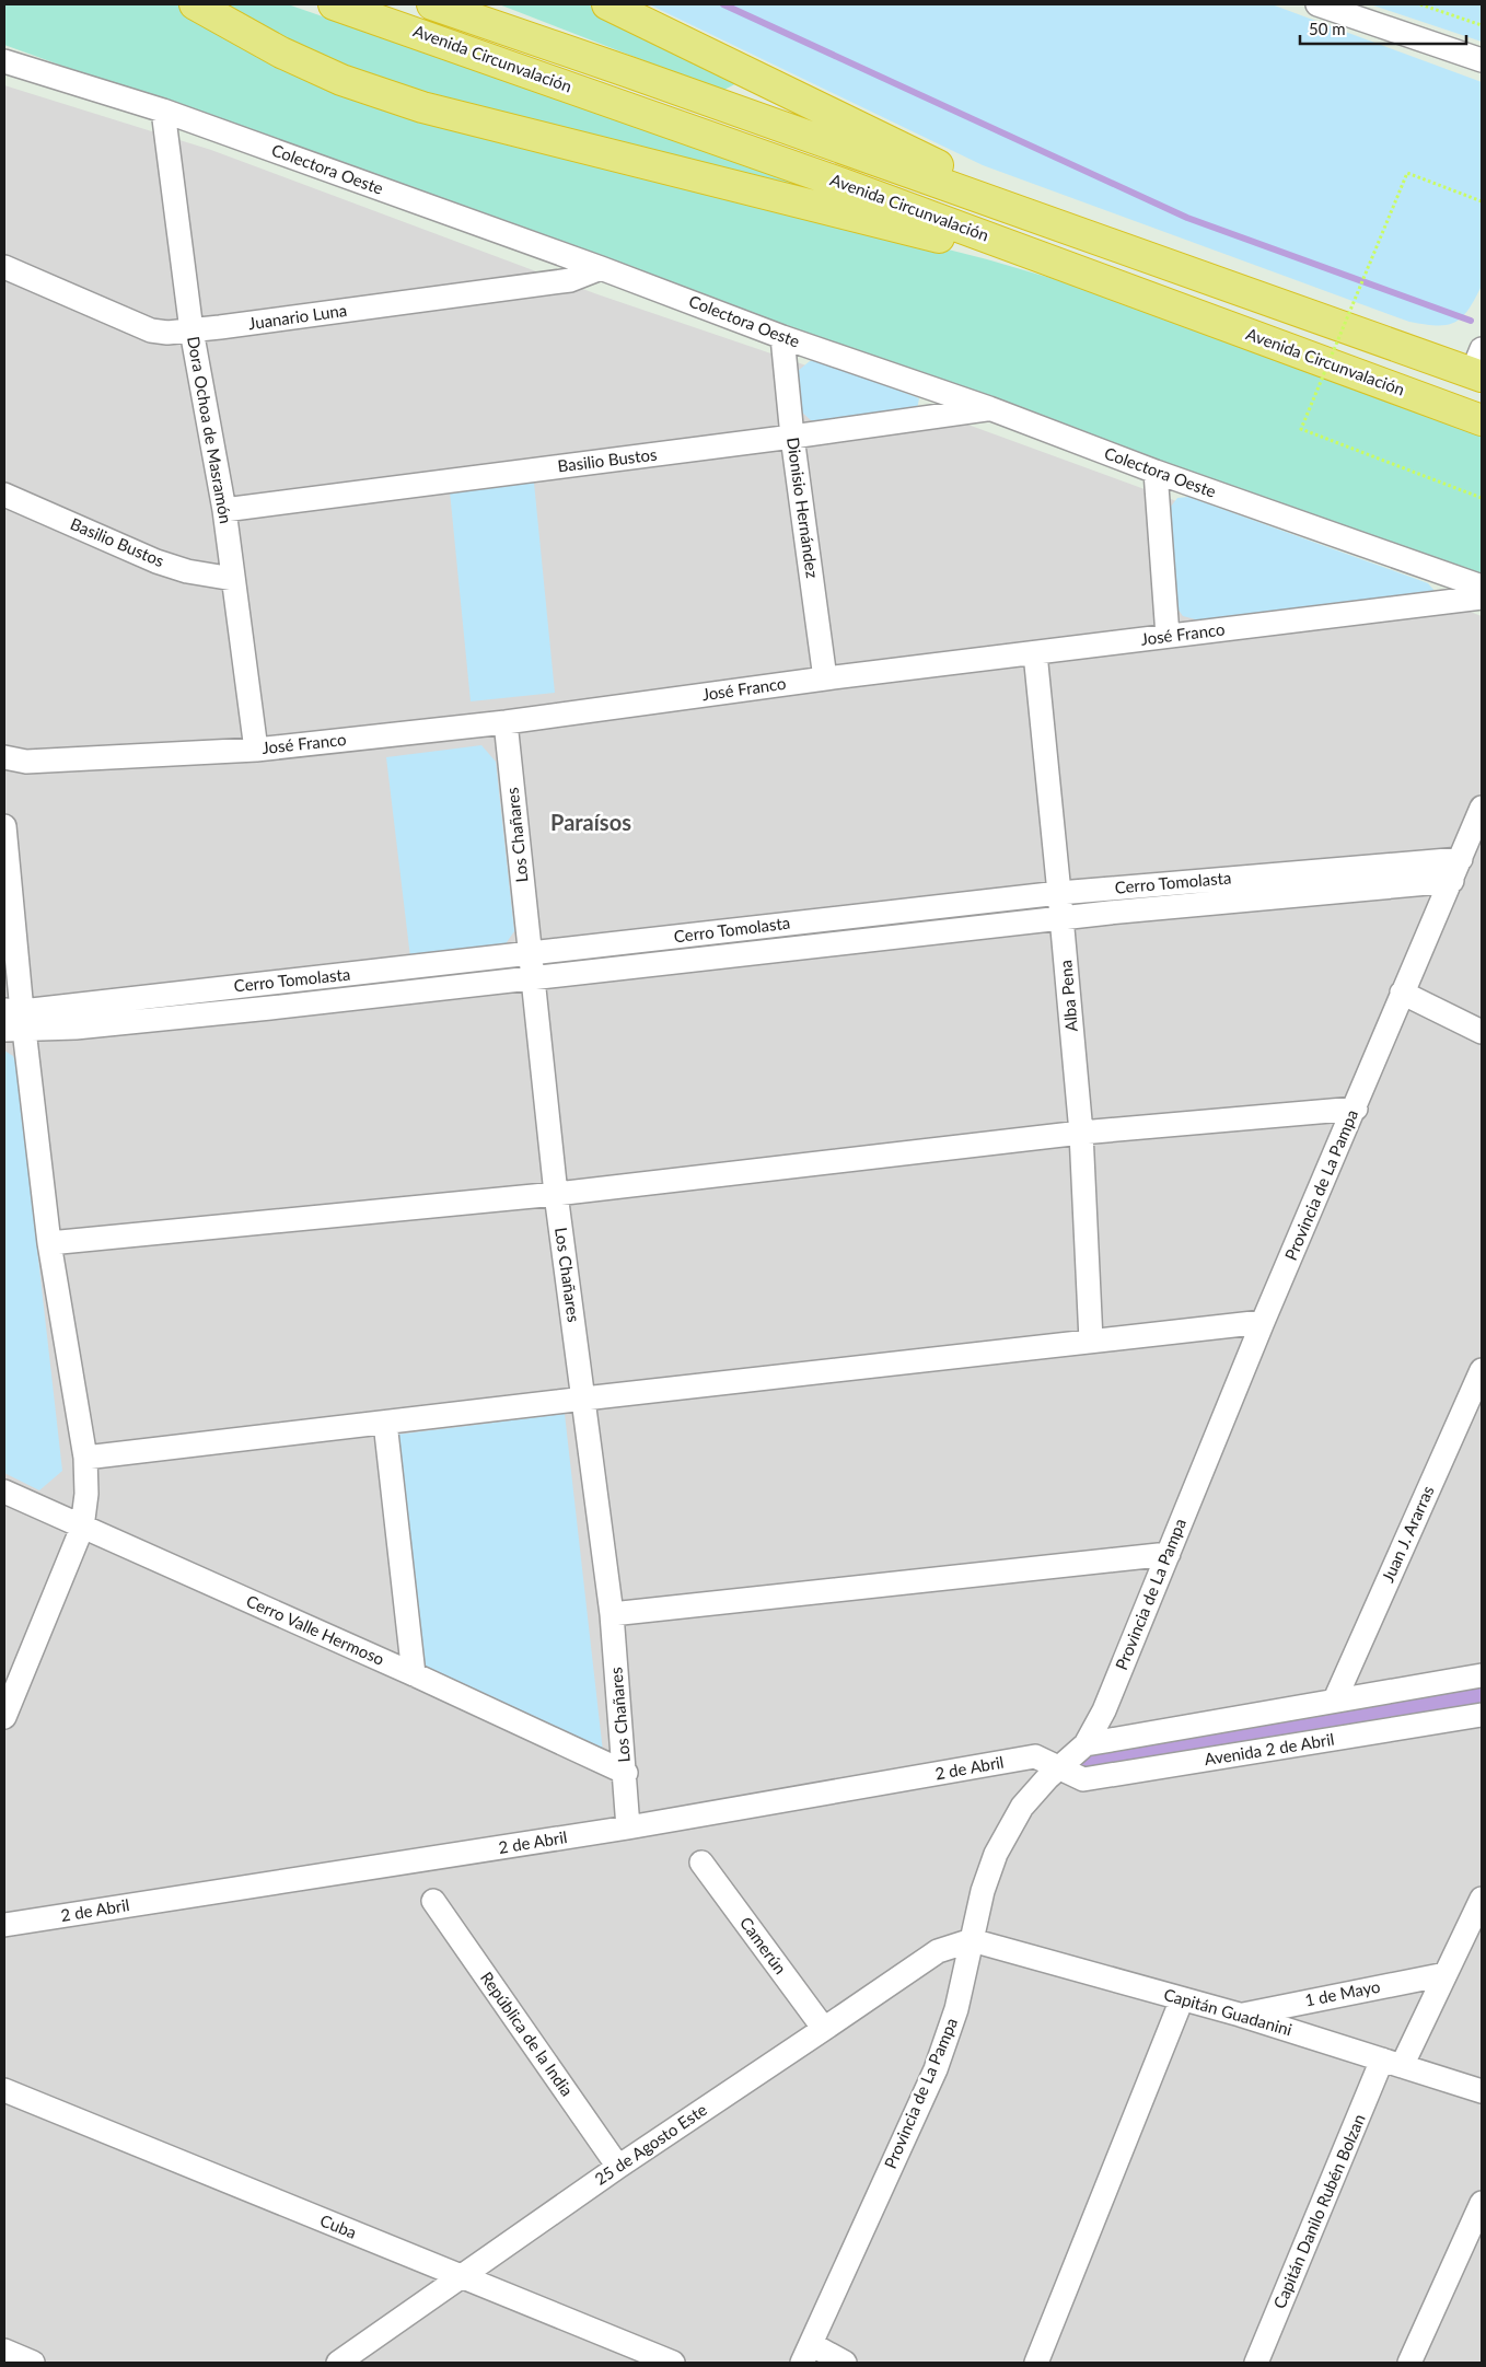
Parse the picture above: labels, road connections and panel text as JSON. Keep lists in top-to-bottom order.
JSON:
{
  "streets": {
    "highway": ["Avenida Circunvalación"],
    "street": [
      "Colectora Oeste",
      "Juanario Luna",
      "Dora Ochoa de Masramón",
      "Basilio Bustos",
      "Dionisio Hernández",
      "José Franco",
      "Los Chañares",
      "Cerro Tomolasta",
      "Alba Pena",
      "Provincia de La Pampa",
      "Juan J. Ararras",
      "Cerro Valle Hermoso",
      "Avenida 2 de Abril",
      "2 de Abril",
      "Camerún",
      "1 de Mayo",
      "Capitán Guadanini",
      "República de la India",
      "25 de Agosto Este",
      "Capitán Danilo Rubén Bolzan",
      "Cuba"
    ]
  },
  "crossings": [
    ["Colectora Oeste", "Juanario Luna"],
    ["Colectora Oeste", "Dora Ochoa de Masramón"],
    ["Colectora Oeste", "Basilio Bustos"],
    ["Colectora Oeste", "Dionisio Hernández"],
    ["Juanario Luna", "Dora Ochoa de Masramón"],
    ["Dora Ochoa de Masramón", "Basilio Bustos"],
    ["Dora Ochoa de Masramón", "José Franco"],
    ["Basilio Bustos", "Dionisio Hernández"],
    ["Dionisio Hernández", "José Franco"],
    ["José Franco", "Los Chañares"],
    ["José Franco", "Alba Pena"],
    ["Los Chañares", "Cerro Tomolasta"],
    ["Los Chañares", "Cerro Valle Hermoso"],
    ["Los Chañares", "2 de Abril"],
    ["Cerro Tomolasta", "Alba Pena"],
    ["Cerro Tomolasta", "Provincia de La Pampa"],
    ["Provincia de La Pampa", "Avenida 2 de Abril"],
    ["Provincia de La Pampa", "2 de Abril"],
    ["Provincia de La Pampa", "Capitán Guadanini"],
    ["Provincia de La Pampa", "25 de Agosto Este"],
    ["Avenida 2 de Abril", "2 de Abril"],
    ["Camerún", "25 de Agosto Este"],
    ["1 de Mayo", "Capitán Guadanini"],
    ["1 de Mayo", "Capitán Danilo Rubén Bolzan"],
    ["Capitán Guadanini", "25 de Agosto Este"],
    ["Capitán Guadanini", "Capitán Danilo Rubén Bolzan"],
    ["República de la India", "25 de Agosto Este"],
    ["25 de Agosto Este", "Cuba"]
  ],
  "districts": ["Paraísos"],
  "scale_bar": "50 m"
}
